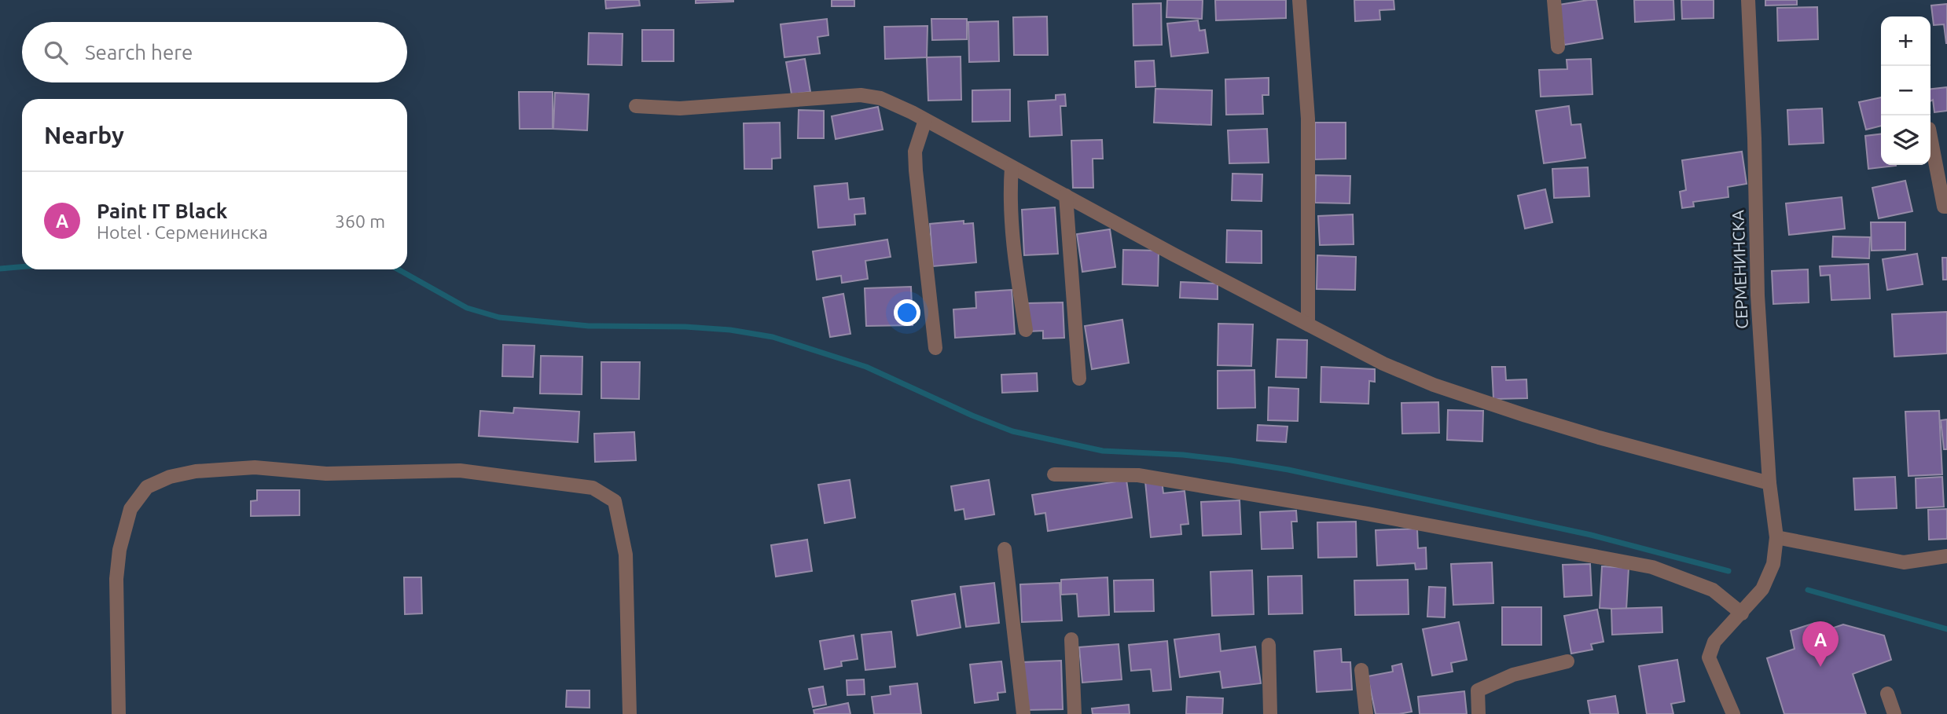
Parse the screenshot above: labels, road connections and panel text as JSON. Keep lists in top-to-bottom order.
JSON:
{
  "streets": {
    "street": ["СЕРМЕНИНСКА"]
  },
  "page": {
    "map_buttons": ["+", "−"],
    "search": "Search here",
    "heading": "Nearby",
    "list": [
      {
        "mark": "A",
        "name": "Paint IT Black",
        "note": "Hotel · Серменинска",
        "value": "360 m"
      }
    ],
    "pins": "A"
  }
}
